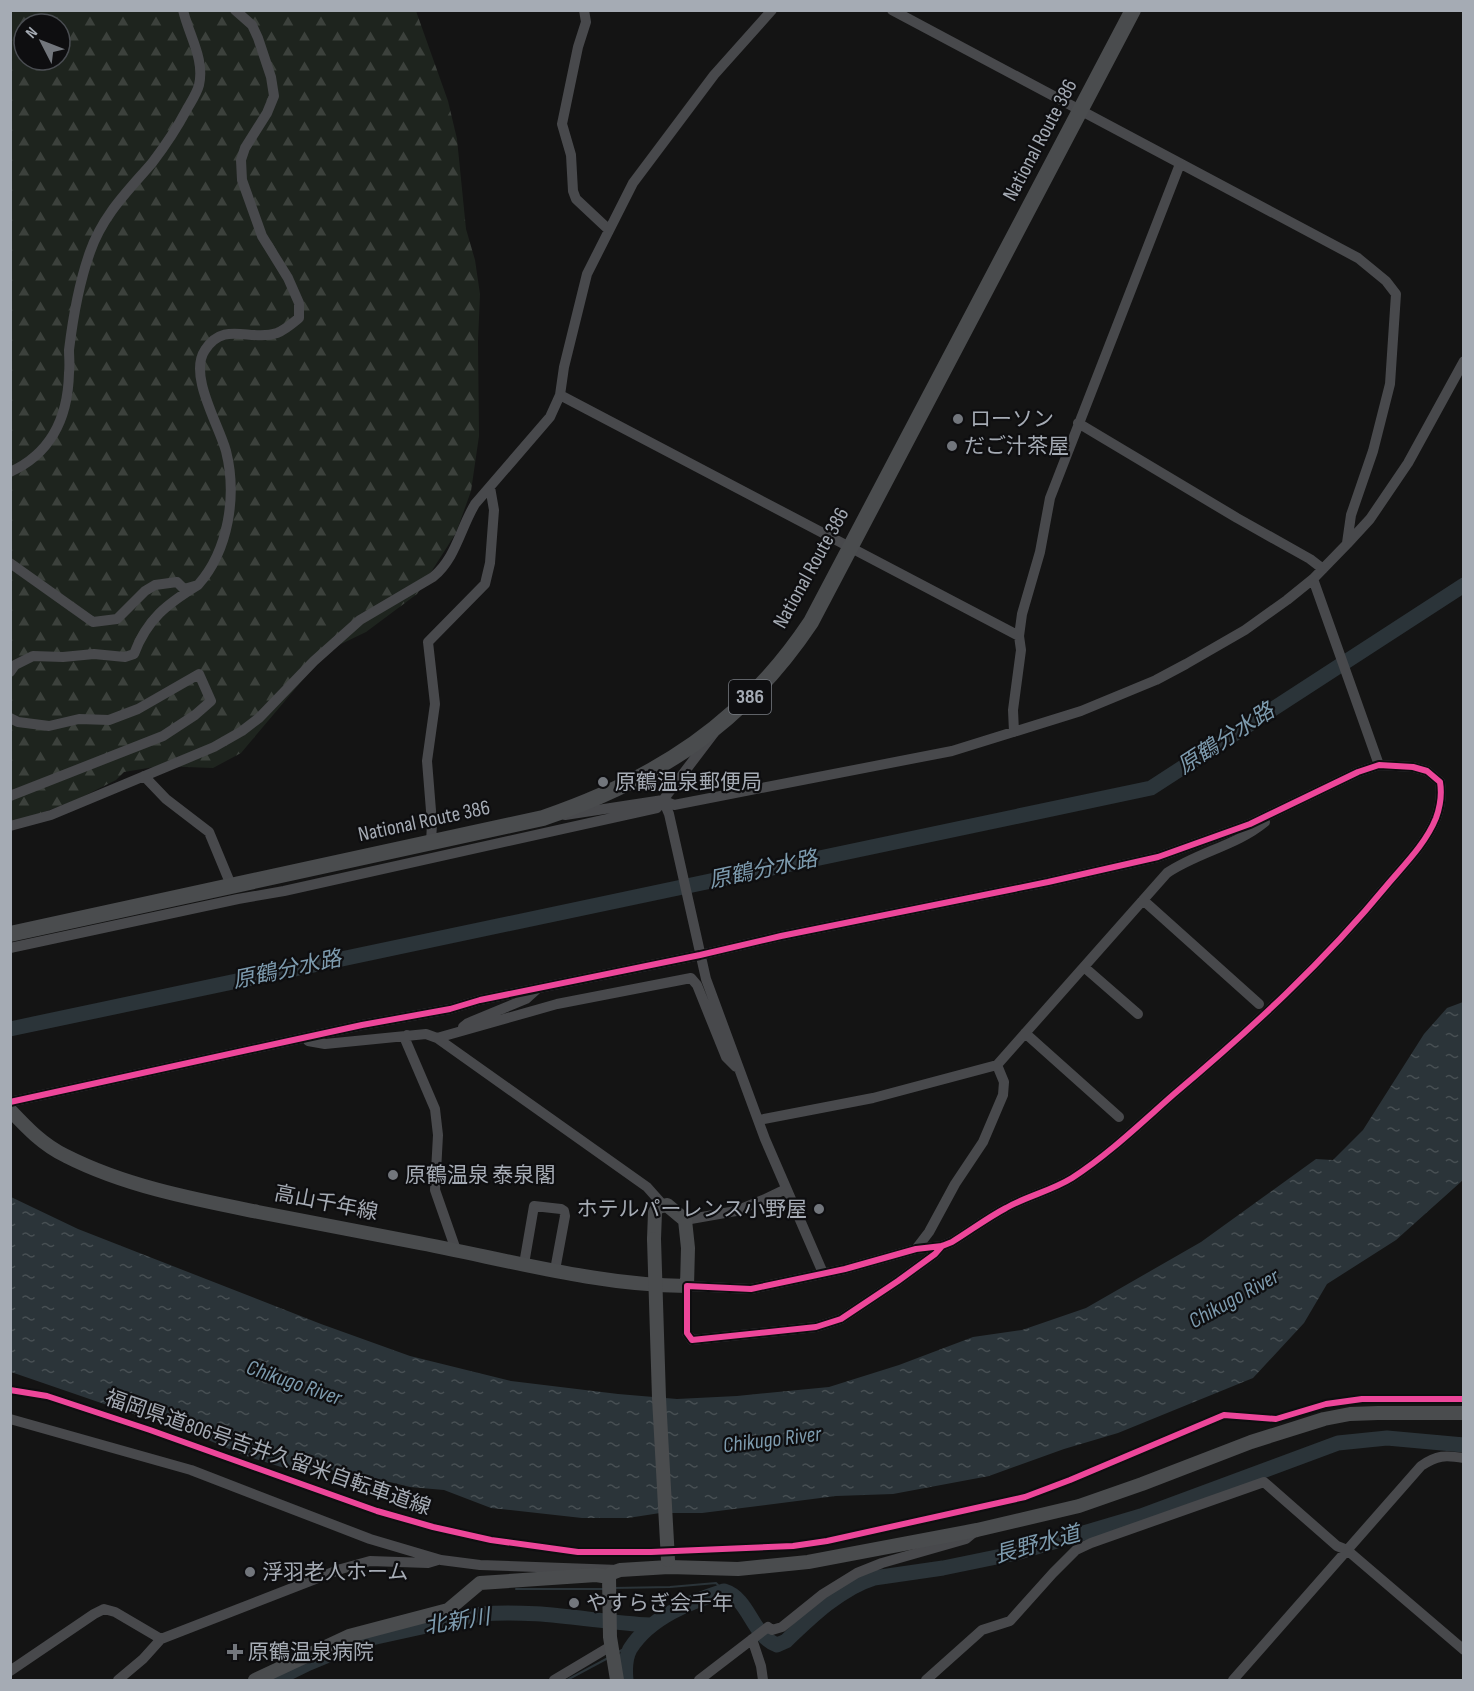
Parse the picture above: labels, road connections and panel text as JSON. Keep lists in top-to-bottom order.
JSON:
{
  "streets": {
    "highway": ["National Route 386", "386"],
    "main road": ["高山千年線"],
    "cycle path": ["福岡県道806号吉井久留米自転車道線"]
  },
  "water": [
    "原鶴分水路",
    "Chikugo River",
    "長野水道",
    "北新川"
  ],
  "places": {
    "other": [
      "ローソン",
      "だご汁茶屋",
      "原鶴温泉郵便局",
      "原鶴温泉 泰泉閣",
      "ホテルパーレンス小野屋",
      "浮羽老人ホーム",
      "やすらぎ会千年"
    ],
    "health": ["原鶴温泉病院"]
  },
  "north": "top left"
}
